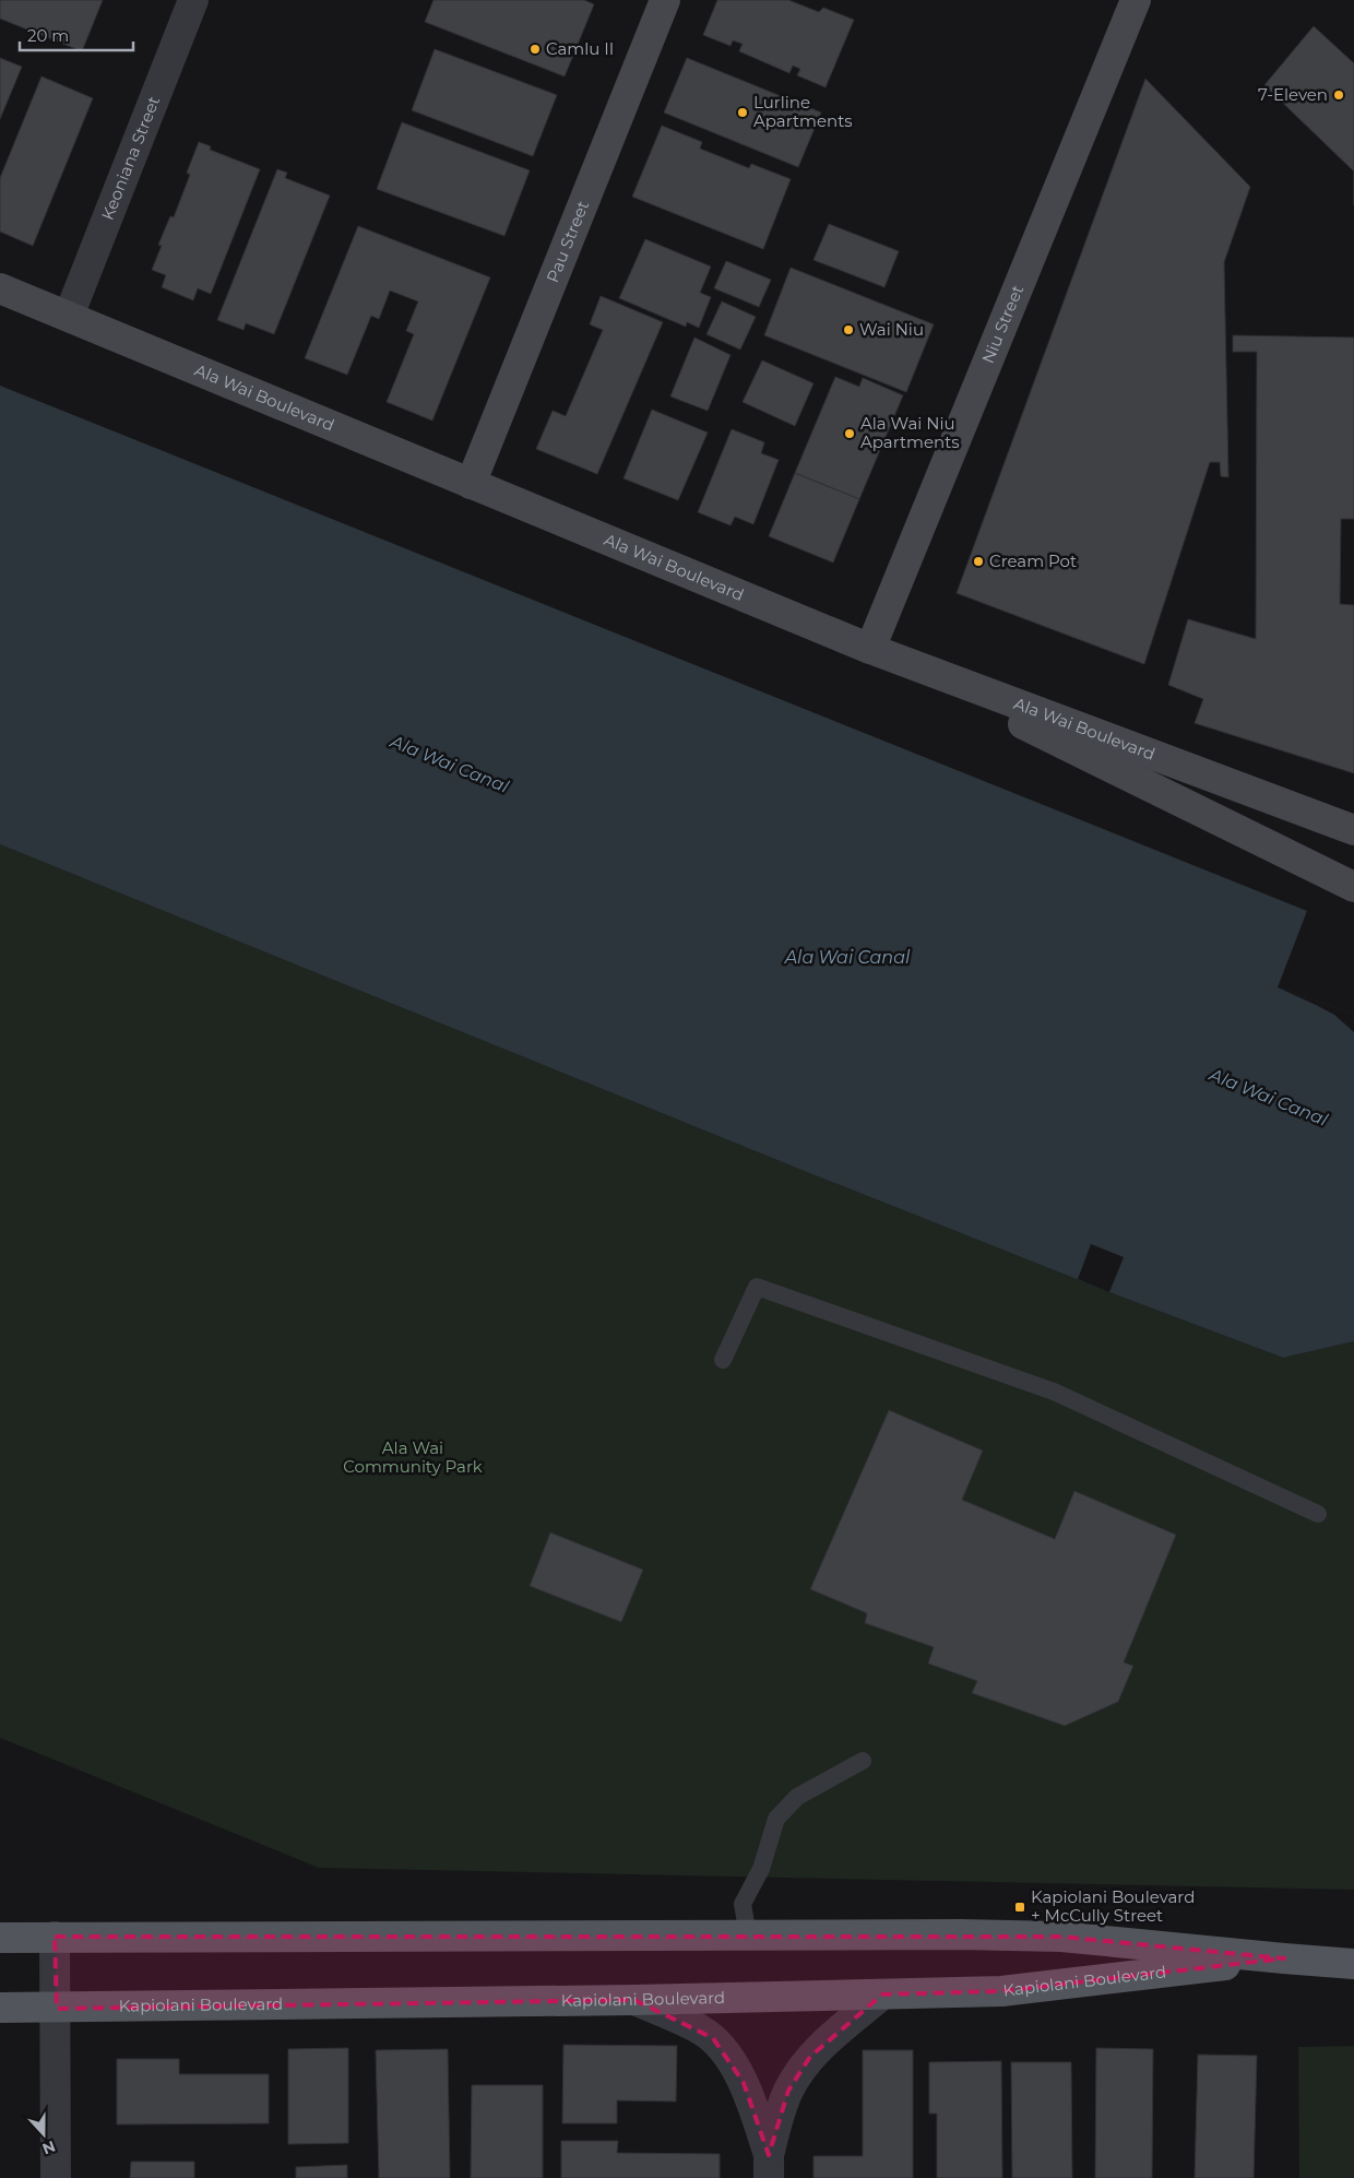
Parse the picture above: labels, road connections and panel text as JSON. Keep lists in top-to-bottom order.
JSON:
{
  "streets": {
    "main road": [
      "Pau Street",
      "Niu Street",
      "Ala Wai Boulevard",
      "Kapiolani Boulevard"
    ],
    "street": ["Keoniana Street"]
  },
  "crossings": [
    ["Keoniana Street", "Ala Wai Boulevard"],
    ["Pau Street", "Ala Wai Boulevard"],
    ["Niu Street", "Ala Wai Boulevard"]
  ],
  "water": ["Ala Wai Canal"],
  "parks": ["Ala Wai Community Park"],
  "places": {
    "other": [
      "Camlu II",
      "7-Eleven",
      "Lurline Apartments",
      "Wai Niu",
      "Ala Wai Niu Apartments",
      "Cream Pot"
    ],
    "transit": ["Kapiolani Boulevard + McCully Street"]
  },
  "scale_bar": "20 m",
  "north": "bottom"
}
